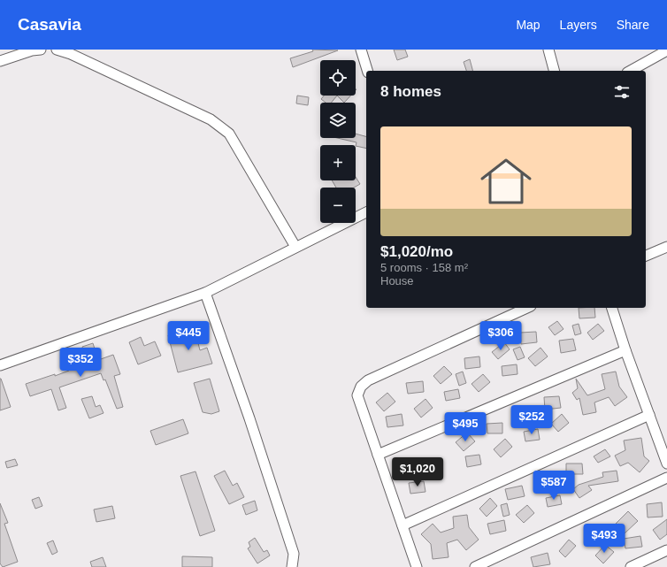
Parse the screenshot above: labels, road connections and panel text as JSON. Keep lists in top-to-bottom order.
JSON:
{
  "page": {
    "header": "Casavia",
    "nav": ["Map", "Layers", "Share"],
    "map_buttons": ["+", "−"],
    "heading": "8 homes",
    "list": [
      {
        "name": "$1,020/mo",
        "note": "5 rooms · 158 m² · House"
      }
    ],
    "price": [
      "$445",
      "$306",
      "$352",
      "$252",
      "$495",
      "$1,020",
      "$587",
      "$493"
    ]
  }
}
